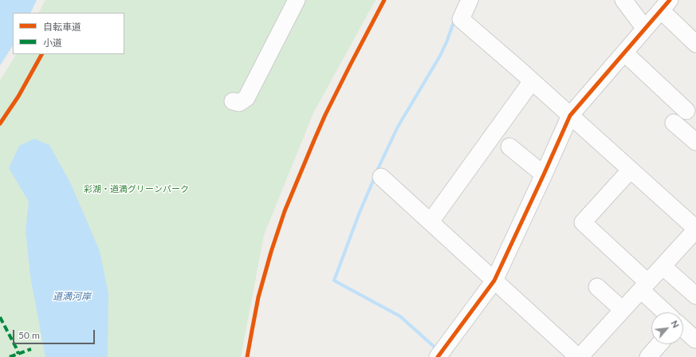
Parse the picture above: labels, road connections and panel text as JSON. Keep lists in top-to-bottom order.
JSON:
{
  "water": ["道満河岸"],
  "parks": ["彩湖・道満グリーンパーク"],
  "legend": ["自転車道", "小道"],
  "scale_bar": "50 m",
  "north": "top right"
}
